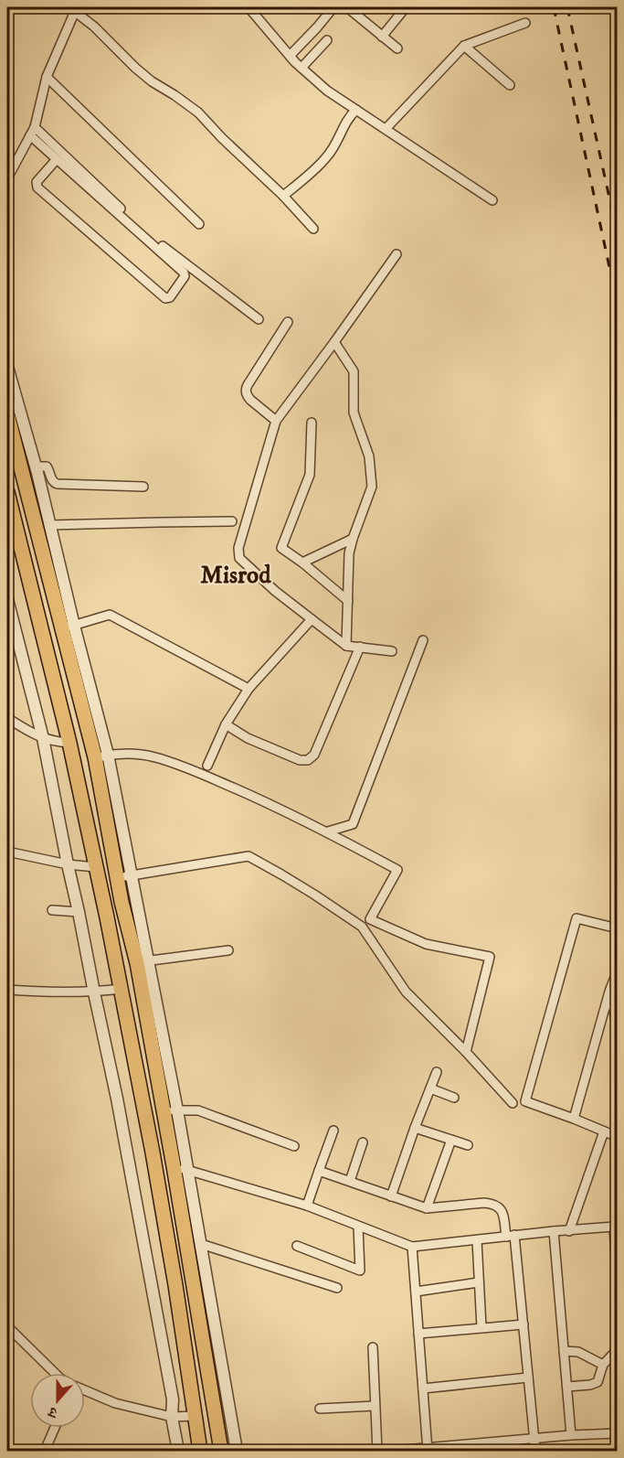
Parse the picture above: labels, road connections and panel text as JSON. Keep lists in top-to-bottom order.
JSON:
{
  "districts": ["Misrod"],
  "north": "bottom"
}
